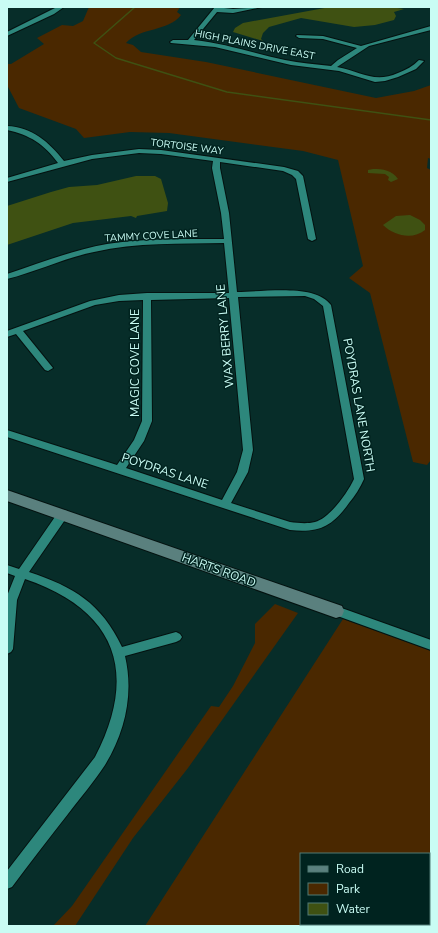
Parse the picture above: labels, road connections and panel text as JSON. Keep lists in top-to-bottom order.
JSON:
{
  "streets": {
    "street": [
      "HIGH PLAINS DRIVE EAST",
      "TORTOISE WAY",
      "TAMMY COVE LANE",
      "WAX BERRY LANE",
      "MAGIC COVE LANE",
      "POYDRAS LANE NORTH",
      "POYDRAS LANE",
      "HARTS ROAD"
    ]
  },
  "crossings": [
    ["TORTOISE WAY", "WAX BERRY LANE"],
    ["TAMMY COVE LANE", "WAX BERRY LANE"],
    ["WAX BERRY LANE", "POYDRAS LANE NORTH"],
    ["WAX BERRY LANE", "POYDRAS LANE"],
    ["MAGIC COVE LANE", "POYDRAS LANE"],
    ["POYDRAS LANE NORTH", "POYDRAS LANE"]
  ],
  "legend": ["Road", "Park", "Water"]
}
